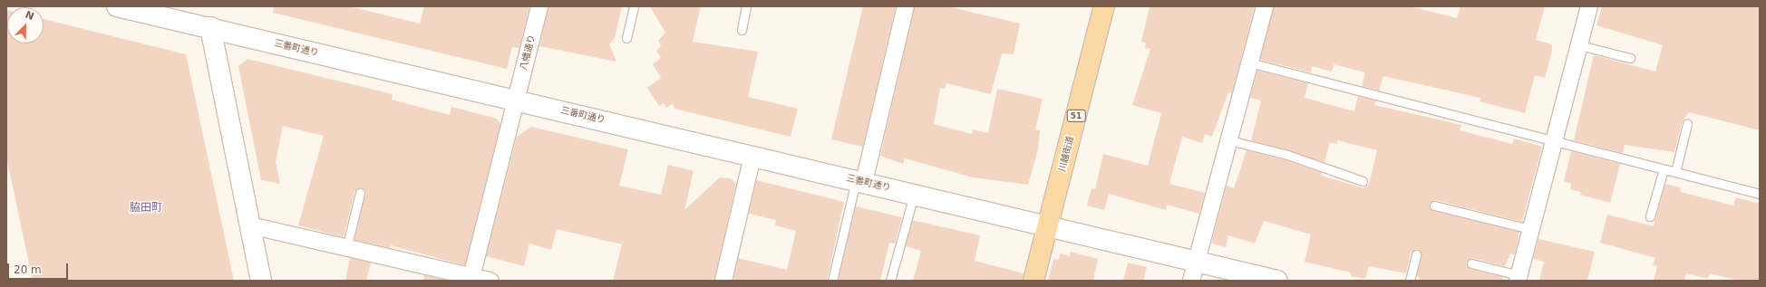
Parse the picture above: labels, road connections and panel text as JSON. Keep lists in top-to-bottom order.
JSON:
{
  "streets": {
    "main road": ["51", "川越街道"],
    "street": ["三番町通り", "八幡通り"]
  },
  "crossings": [
    ["三番町通り", "八幡通り"],
    ["三番町通り", "川越街道"]
  ],
  "districts": ["脇田町"],
  "scale_bar": "20 m",
  "north": "top right"
}
